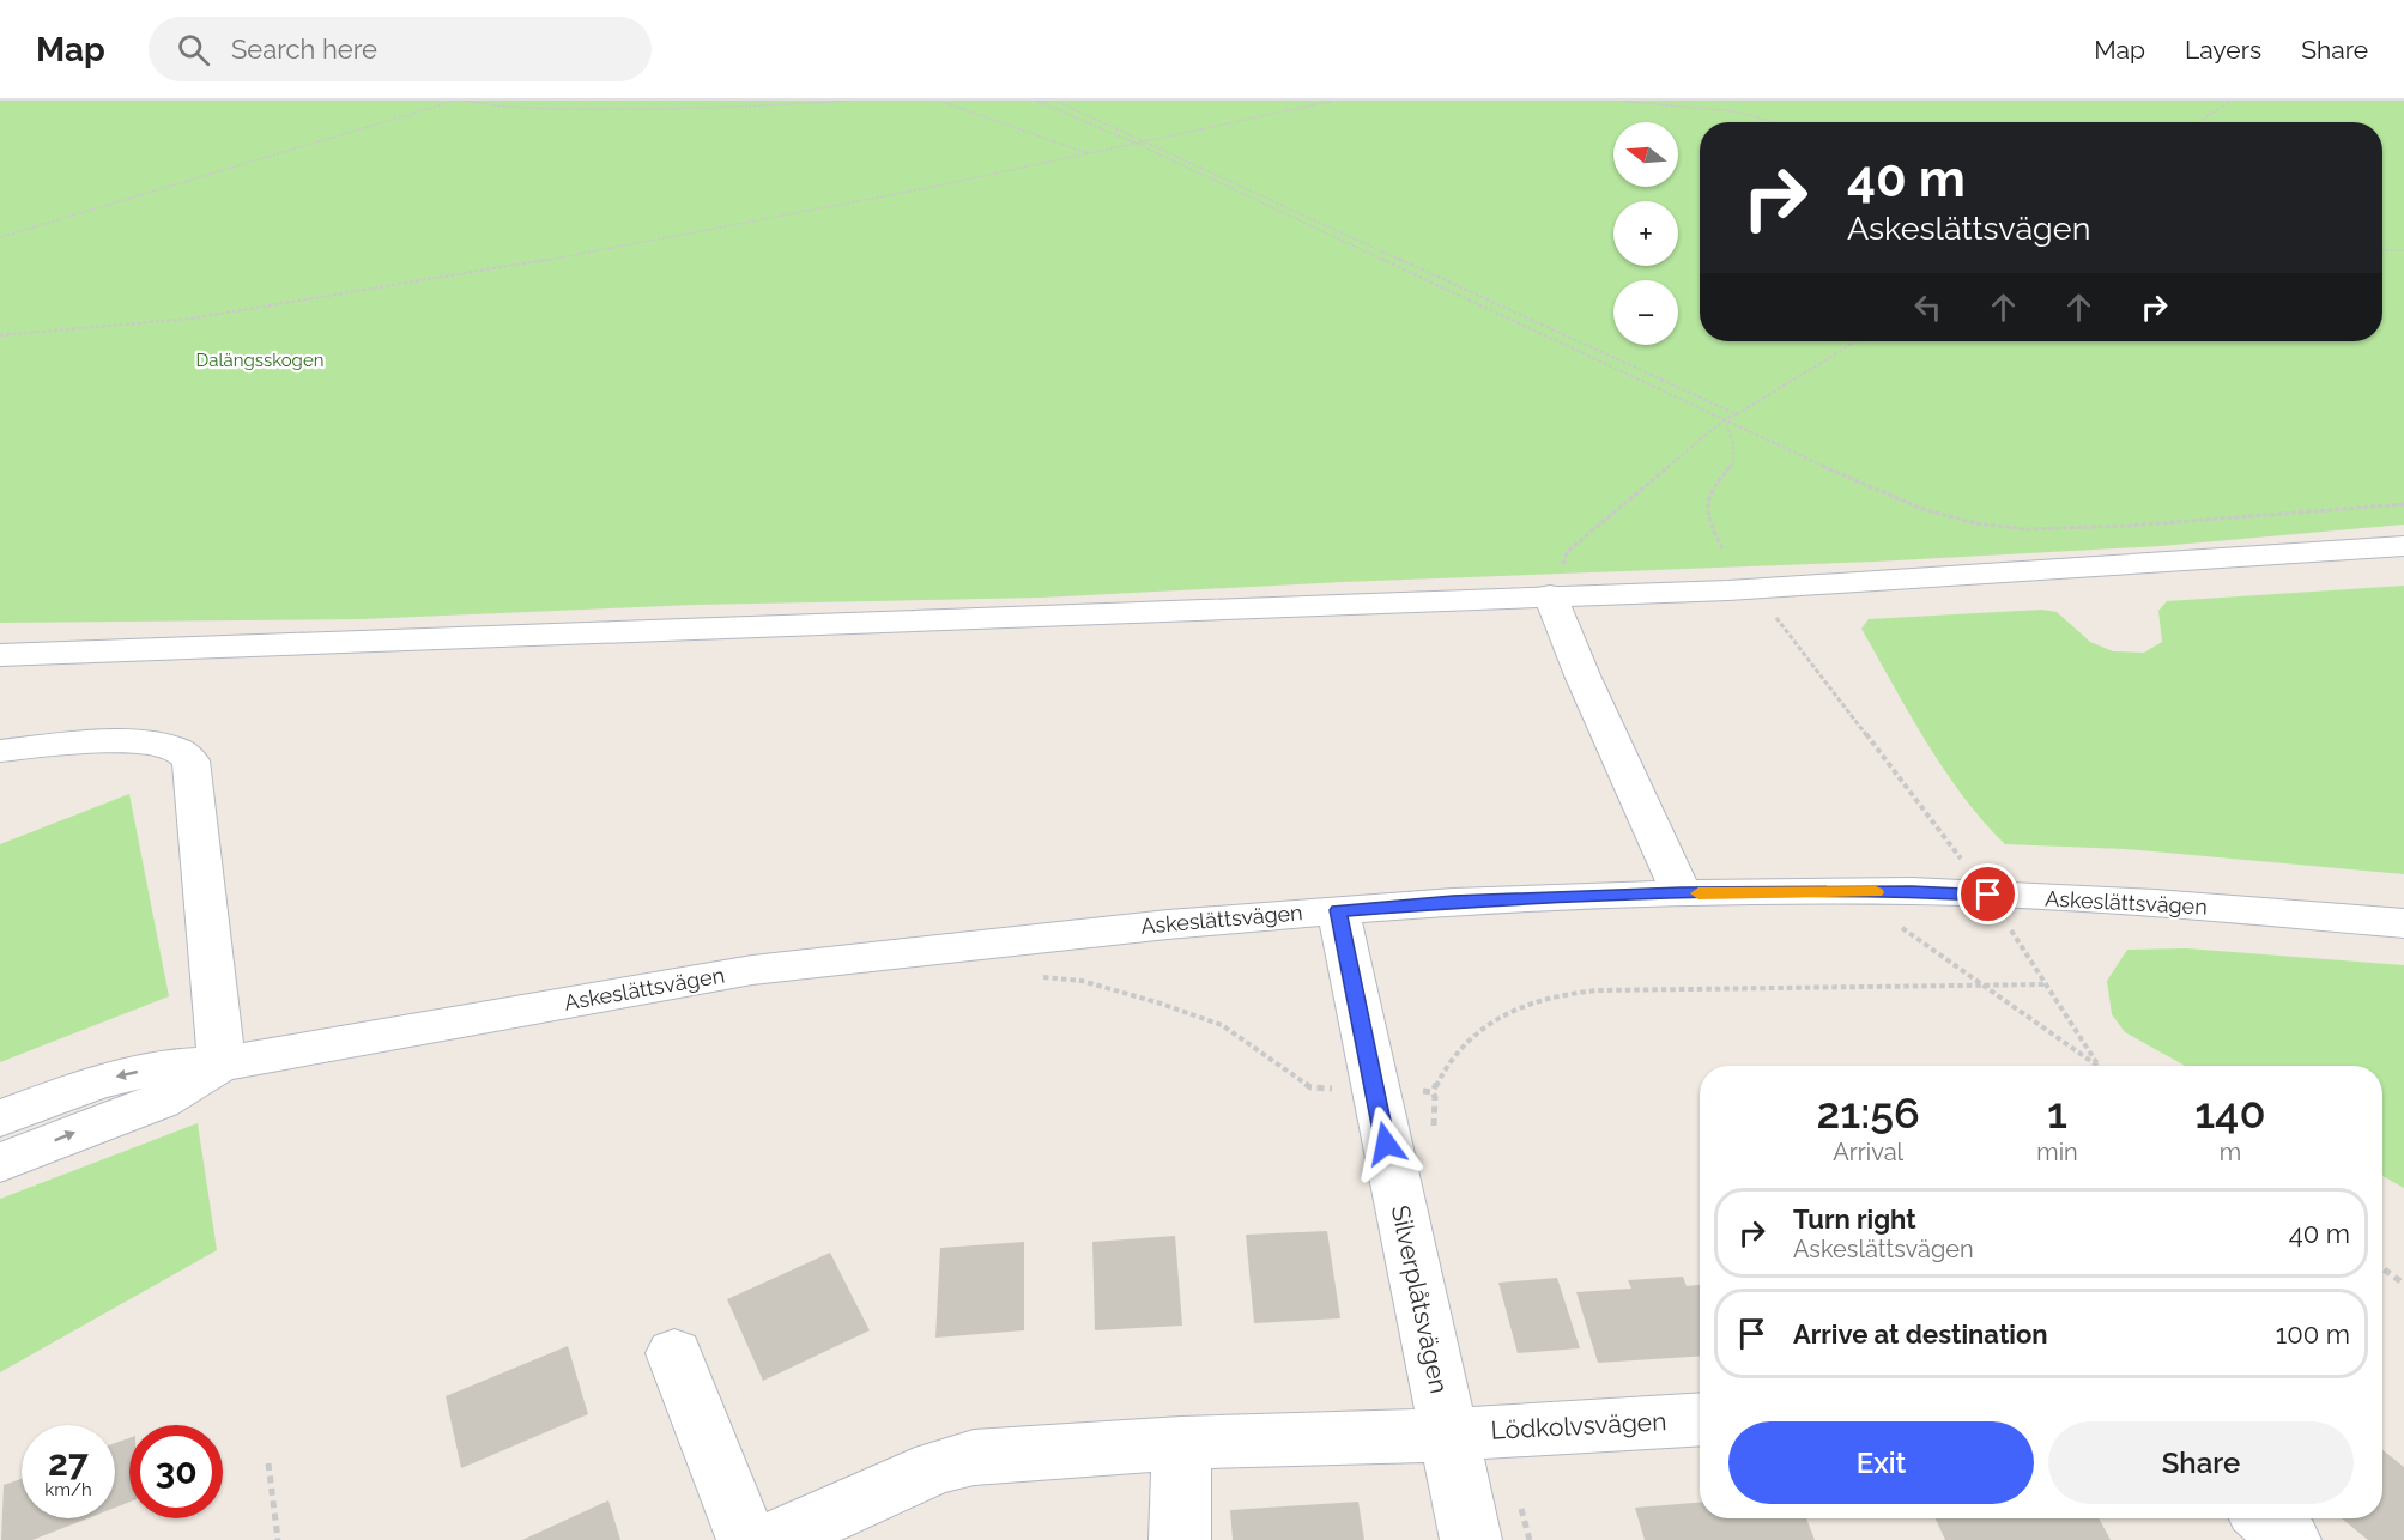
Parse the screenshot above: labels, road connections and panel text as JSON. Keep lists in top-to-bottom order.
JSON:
{
  "streets": {
    "street": ["Askeslättsvägen", "Silverplåtsvägen", "Lödkolvsvägen"]
  },
  "crossings": [
    ["Askeslättsvägen", "Silverplåtsvägen"],
    ["Silverplåtsvägen", "Lödkolvsvägen"]
  ],
  "parks": ["Dalängsskogen"],
  "north": "left",
  "page": {
    "header": "Map",
    "search": "Search here",
    "nav": ["Map", "Layers", "Share"],
    "map_buttons": ["+", "−"],
    "turn": ["40 m", "Askeslättsvägen"],
    "eta": [
      "21:56",
      "Arrival",
      "1",
      "min",
      "140",
      "m"
    ],
    "list": [
      {
        "name": "Turn right",
        "note": "Askeslättsvägen",
        "value": "40 m"
      },
      {
        "name": "Arrive at destination",
        "value": "100 m"
      }
    ],
    "buttons": ["Exit", "Share"],
    "speed": "27 km/h",
    "limit": "30"
  }
}
